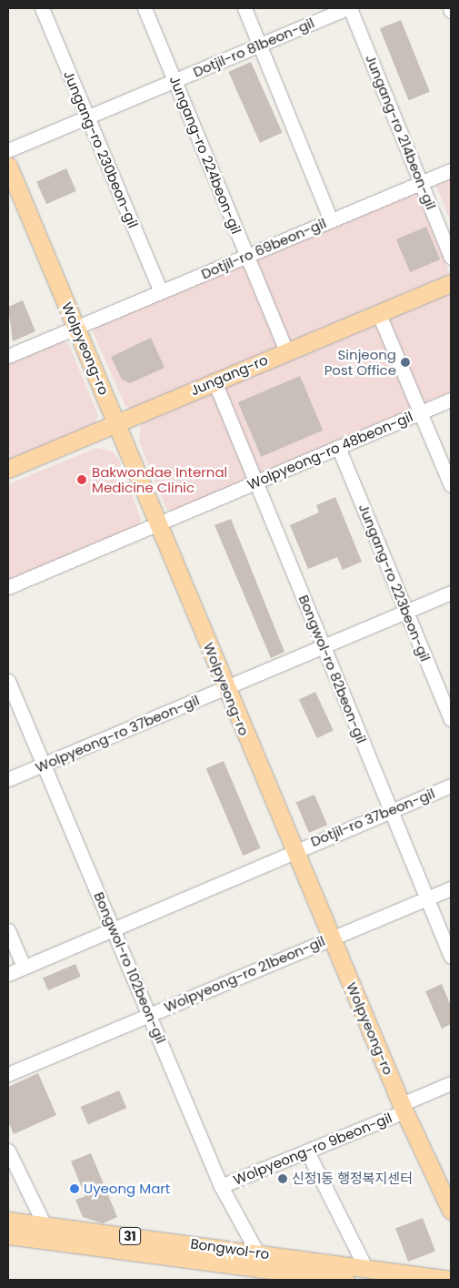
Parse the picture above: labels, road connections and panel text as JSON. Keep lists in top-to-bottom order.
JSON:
{
  "streets": {
    "main road": [
      "Wolpyeong-ro",
      "Jungang-ro",
      "31",
      "Bongwol-ro"
    ],
    "street": [
      "Dotjil-ro 81beon-gil",
      "Jungang-ro 214beon-gil",
      "Jungang-ro 230beon-gil",
      "Jungang-ro 224beon-gil",
      "Dotjil-ro 69beon-gil",
      "Wolpyeong-ro 48beon-gil",
      "Jungang-ro 223beon-gil",
      "Bongwol-ro 82beon-gil",
      "Wolpyeong-ro 37beon-gil",
      "Dotjil-ro 37beon-gil",
      "Bongwol-ro 102beon-gil",
      "Wolpyeong-ro 21beon-gil",
      "Wolpyeong-ro 9beon-gil"
    ]
  },
  "crossings": [
    ["Dotjil-ro 81beon-gil", "Jungang-ro 214beon-gil"],
    ["Dotjil-ro 81beon-gil", "Jungang-ro 230beon-gil"],
    ["Dotjil-ro 81beon-gil", "Jungang-ro 224beon-gil"],
    ["Jungang-ro 214beon-gil", "Dotjil-ro 69beon-gil"],
    ["Jungang-ro 230beon-gil", "Dotjil-ro 69beon-gil"],
    ["Jungang-ro 224beon-gil", "Dotjil-ro 69beon-gil"],
    ["Jungang-ro 224beon-gil", "Jungang-ro"],
    ["Dotjil-ro 69beon-gil", "Wolpyeong-ro"],
    ["Wolpyeong-ro", "Jungang-ro"],
    ["Wolpyeong-ro", "Wolpyeong-ro 48beon-gil"],
    ["Wolpyeong-ro", "Wolpyeong-ro 37beon-gil"],
    ["Wolpyeong-ro", "Dotjil-ro 37beon-gil"],
    ["Wolpyeong-ro", "Wolpyeong-ro 21beon-gil"],
    ["Wolpyeong-ro", "Wolpyeong-ro 9beon-gil"],
    ["Jungang-ro", "Bongwol-ro 82beon-gil"],
    ["Wolpyeong-ro 48beon-gil", "Jungang-ro 223beon-gil"],
    ["Wolpyeong-ro 48beon-gil", "Bongwol-ro 82beon-gil"],
    ["Jungang-ro 223beon-gil", "Wolpyeong-ro 37beon-gil"],
    ["Bongwol-ro 82beon-gil", "Wolpyeong-ro 37beon-gil"],
    ["Bongwol-ro 82beon-gil", "Dotjil-ro 37beon-gil"],
    ["Bongwol-ro 82beon-gil", "Wolpyeong-ro 21beon-gil"],
    ["Wolpyeong-ro 37beon-gil", "Bongwol-ro 102beon-gil"],
    ["Dotjil-ro 37beon-gil", "Bongwol-ro 102beon-gil"],
    ["Bongwol-ro 102beon-gil", "Wolpyeong-ro 21beon-gil"],
    ["Bongwol-ro 102beon-gil", "Wolpyeong-ro 9beon-gil"],
    ["Bongwol-ro 102beon-gil", "Bongwol-ro"]
  ],
  "places": [
    "Sinjeong Post Office",
    "Bakwondae Internal Medicine Clinic",
    "신정1동 행정복지센터",
    "Uyeong Mart"
  ]
}
